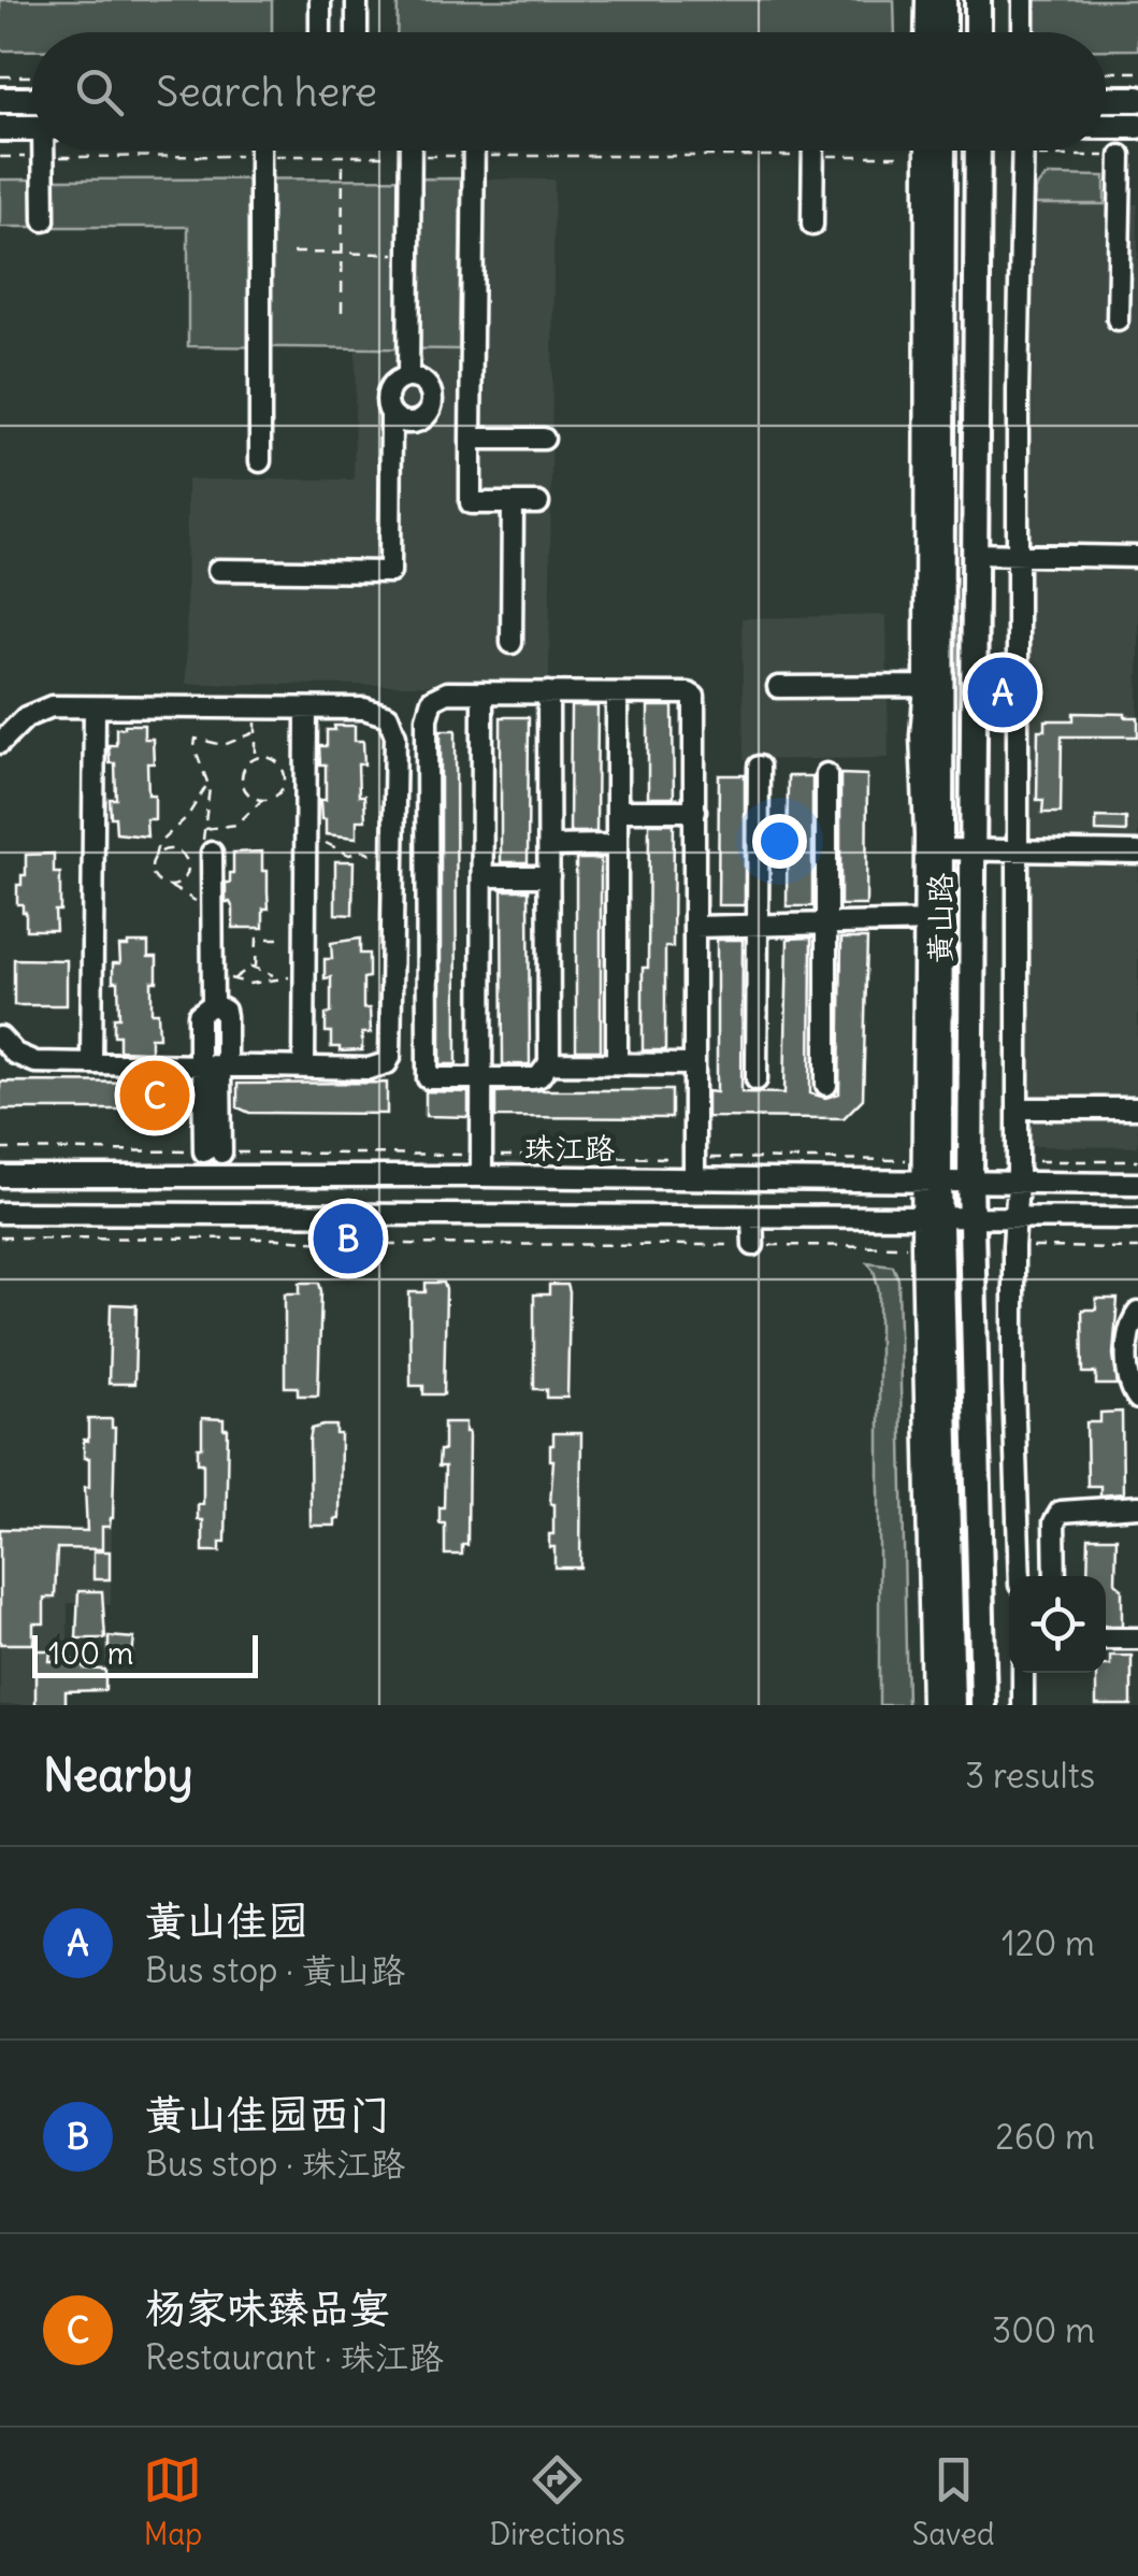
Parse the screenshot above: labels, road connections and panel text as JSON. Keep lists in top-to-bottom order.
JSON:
{
  "streets": {
    "main road": ["黄山路"],
    "street": ["珠江路"]
  },
  "crossings": [
    ["黄山路", "珠江路"]
  ],
  "scale_bar": "100 m",
  "page": {
    "search": "Search here",
    "pins": ["A", "C", "B"],
    "scale": "100 m",
    "heading": ["Nearby", "3 results"],
    "list": [
      {
        "mark": "A",
        "name": "黄山佳园",
        "note": "Bus stop · 黄山路",
        "value": "120 m"
      },
      {
        "mark": "B",
        "name": "黄山佳园西门",
        "note": "Bus stop · 珠江路",
        "value": "260 m"
      },
      {
        "mark": "C",
        "name": "杨家味臻品宴",
        "note": "Restaurant · 珠江路",
        "value": "300 m"
      }
    ],
    "nav": ["Map", "Directions", "Saved"]
  }
}
